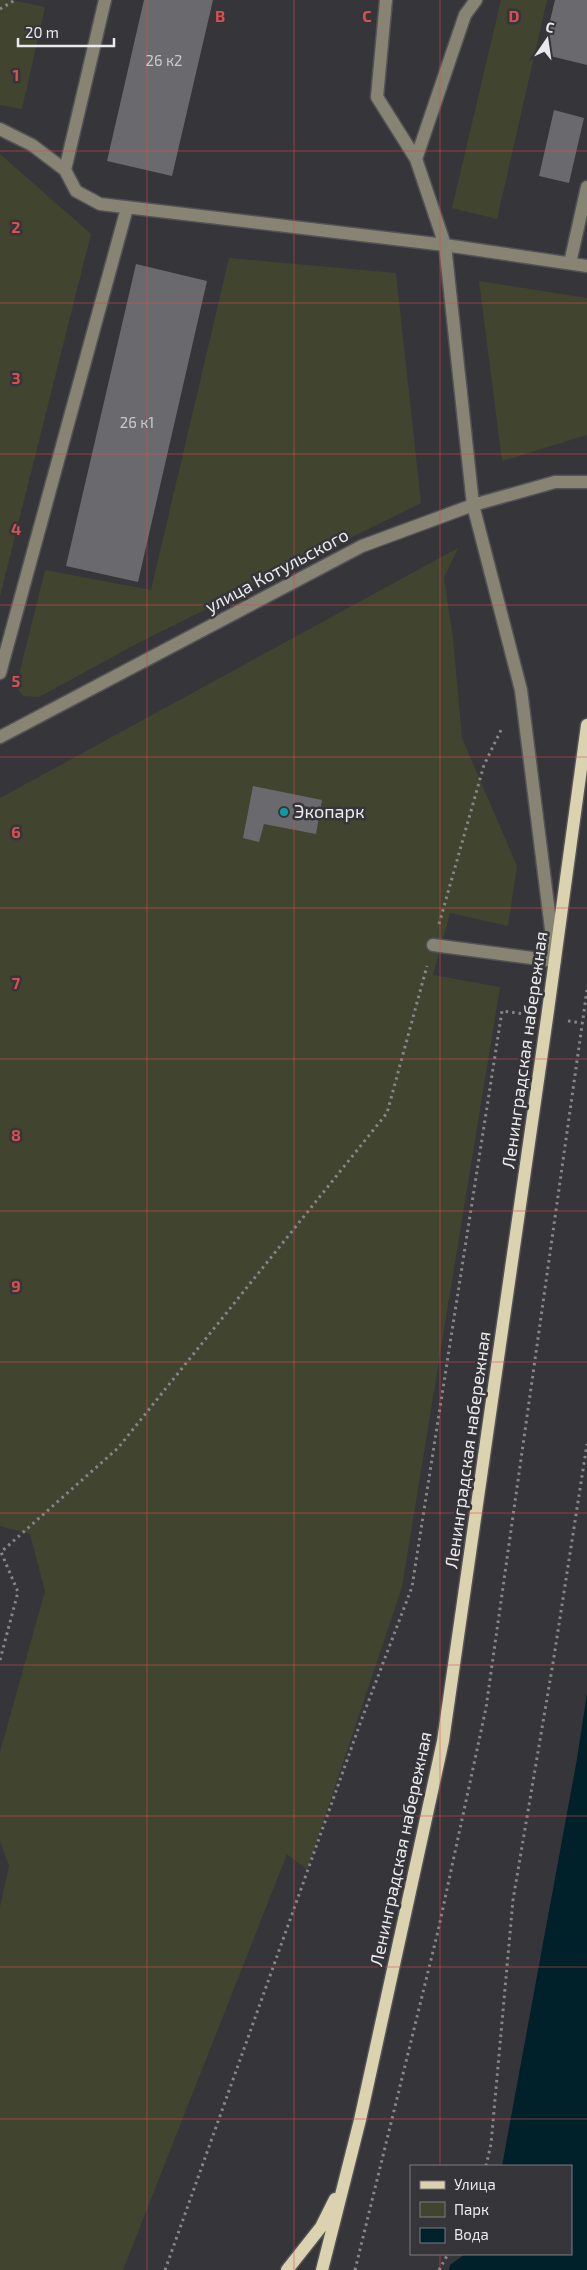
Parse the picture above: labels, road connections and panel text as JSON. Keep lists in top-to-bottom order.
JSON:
{
  "streets": {
    "main road": ["Ленинградская набережная"],
    "street": ["улица Котульского"]
  },
  "places": ["Экопарк"],
  "house_numbers": ["26 к2", "26 к1"],
  "legend": ["Улица", "Парк", "Вода"],
  "scale_bar": "20 m",
  "north": "top",
  "grid": {
    "columns": ["B", "C", "D"],
    "rows": [
      "1",
      "2",
      "3",
      "4",
      "5",
      "6",
      "7",
      "8",
      "9"
    ]
  }
}
